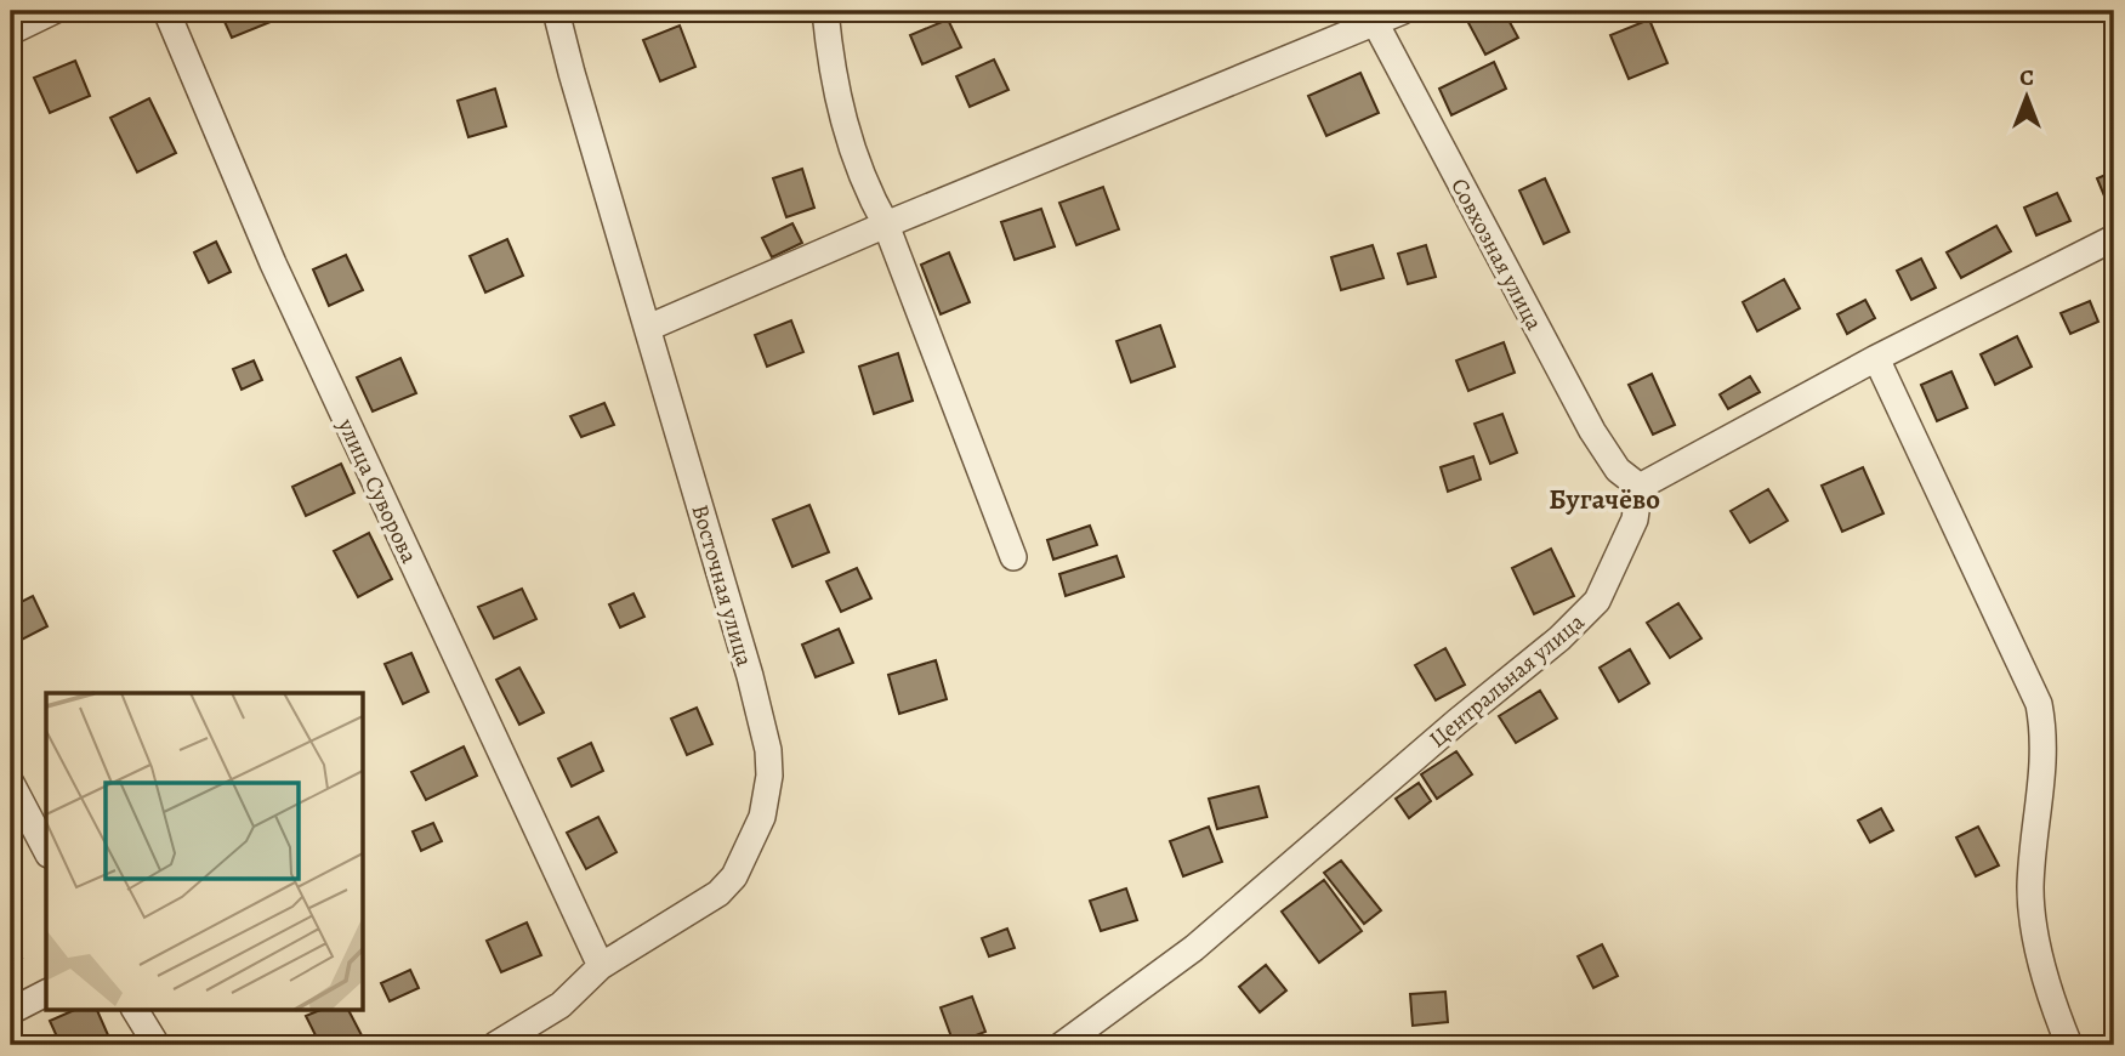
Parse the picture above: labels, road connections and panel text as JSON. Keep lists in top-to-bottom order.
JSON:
{
  "streets": {
    "street": [
      "Совхозная улица",
      "улица Суворова",
      "Восточная улица",
      "Центральная улица"
    ]
  },
  "crossings": [
    ["Совхозная улица", "Центральная улица"],
    ["улица Суворова", "Восточная улица"]
  ],
  "districts": ["Бугачёво"],
  "north": "top"
}
